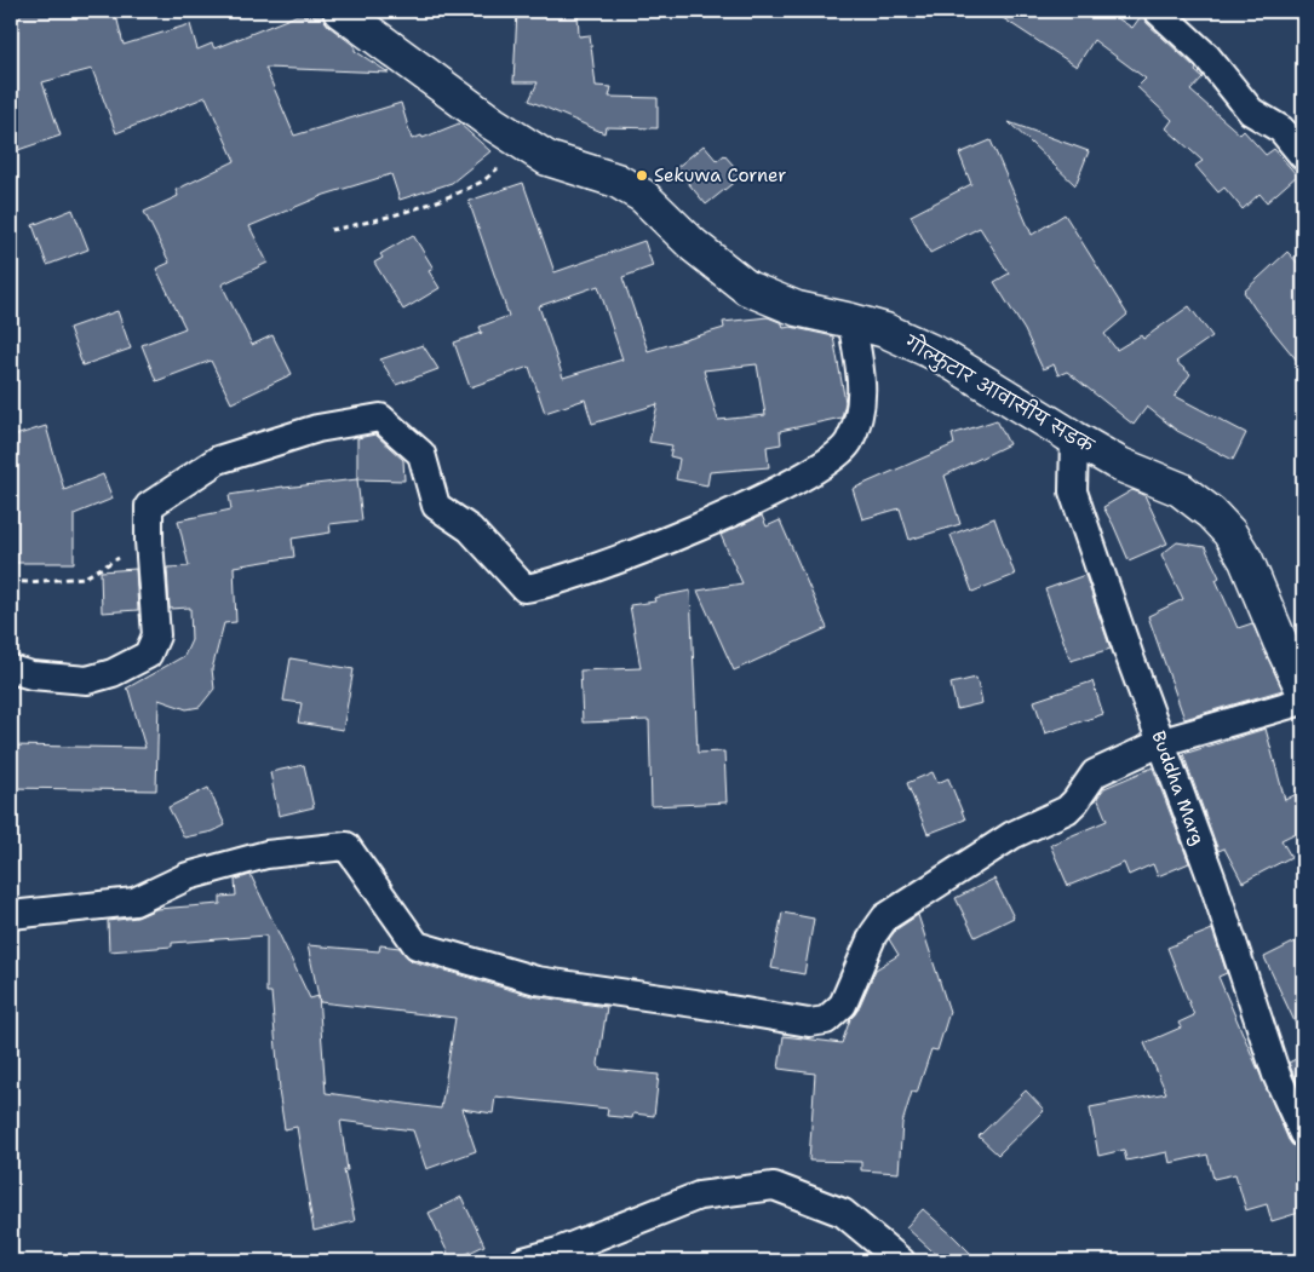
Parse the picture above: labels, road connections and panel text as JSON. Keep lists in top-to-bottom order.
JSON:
{
  "streets": {
    "main road": ["गोल्फुटार आवासीय सडक"],
    "street": ["Buddha Marg"]
  },
  "crossings": [
    ["गोल्फुटार आवासीय सडक", "Buddha Marg"]
  ],
  "places": ["Sekuwa Corner"]
}
